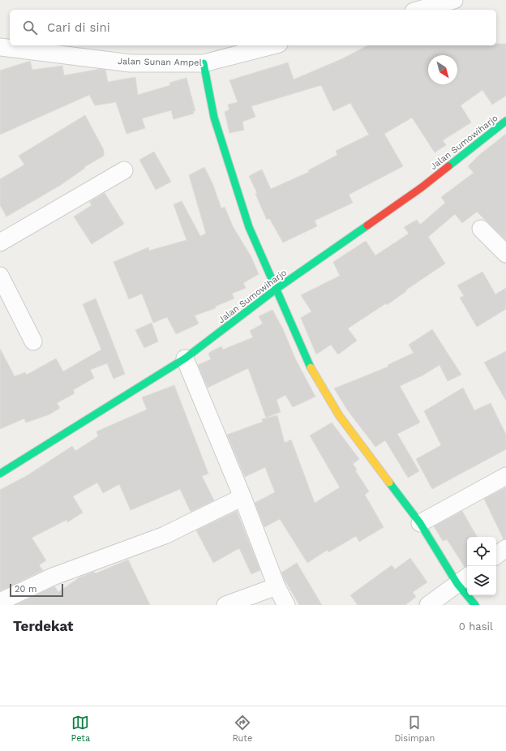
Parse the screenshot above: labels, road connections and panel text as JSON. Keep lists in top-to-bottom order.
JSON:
{
  "streets": {
    "street": ["Jalan Sunan Ampel", "Jalan Sumowiharjo"]
  },
  "scale_bar": "20 m",
  "north": "bottom right",
  "page": {
    "search": "Cari di sini",
    "scale": "20 m",
    "heading": ["Terdekat", "0 hasil"],
    "nav": ["Peta", "Rute", "Disimpan"]
  }
}
